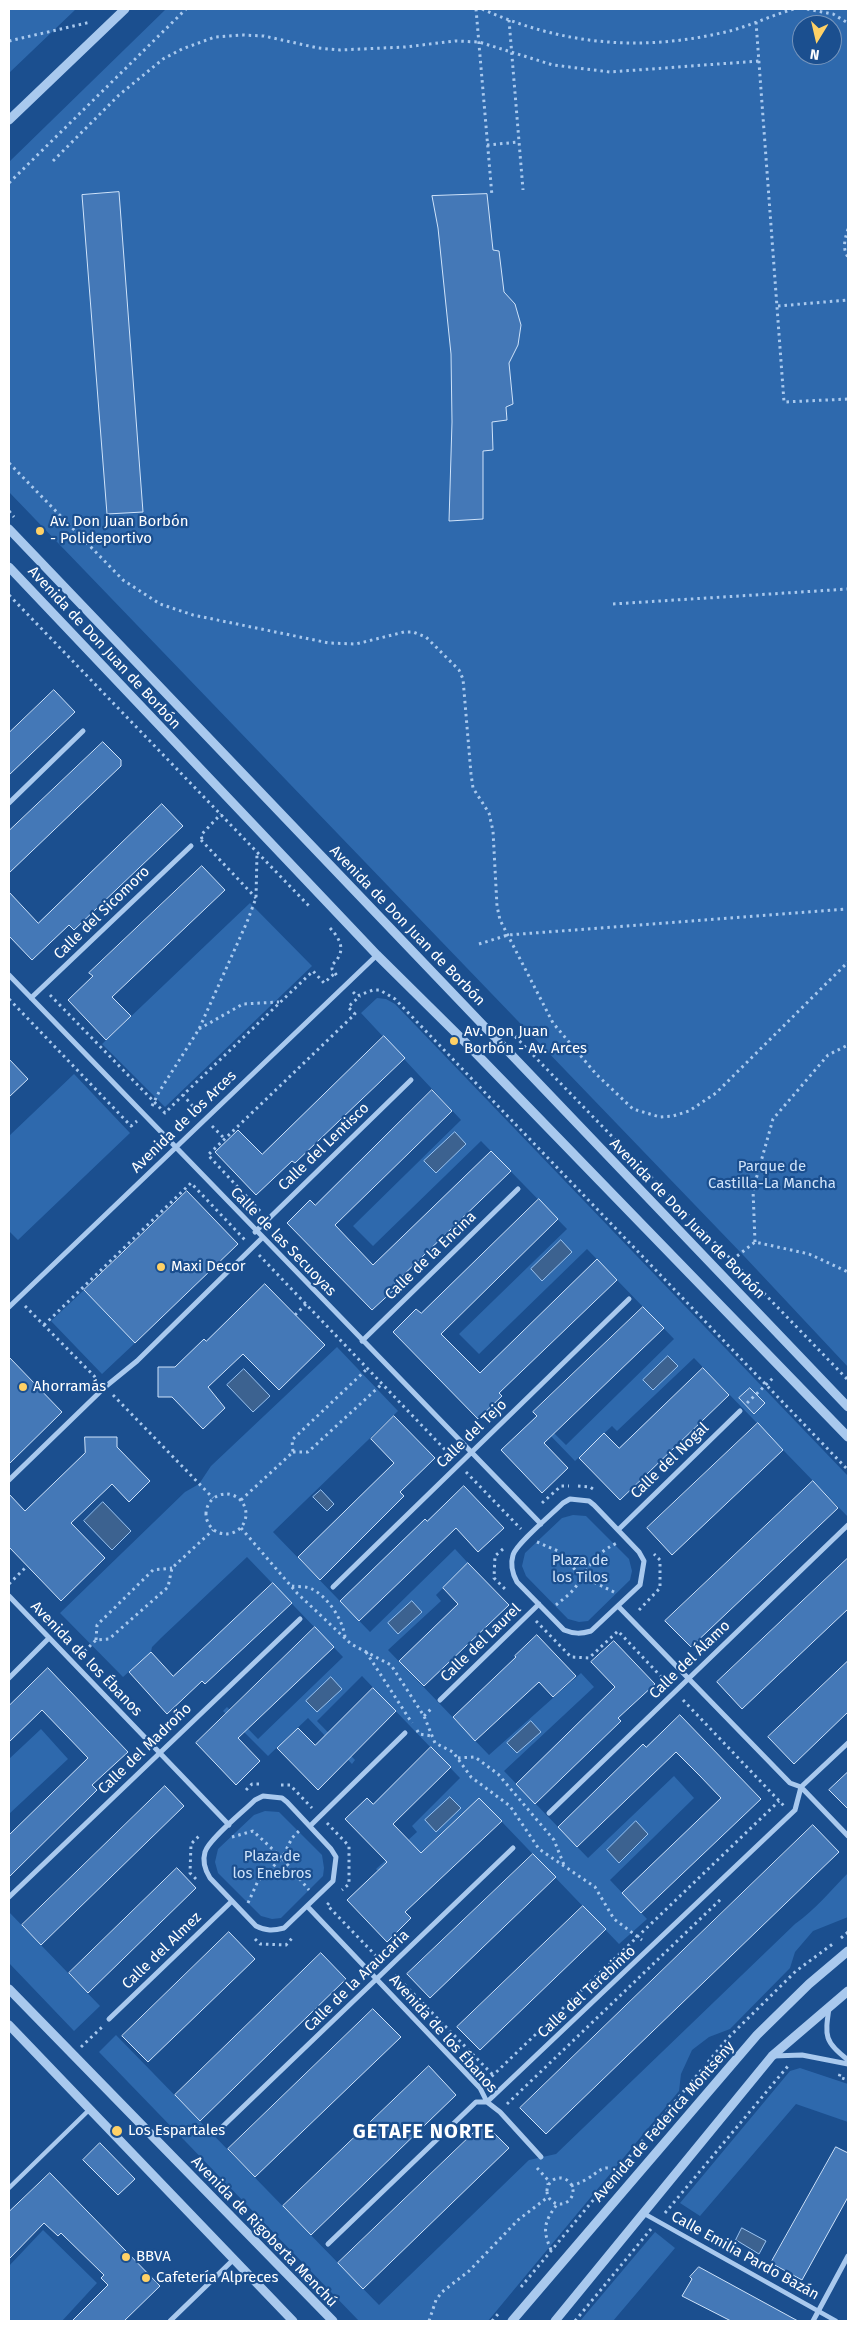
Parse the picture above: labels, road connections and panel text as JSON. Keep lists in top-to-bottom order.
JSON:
{
  "streets": {
    "street": [
      "Avenida de Don Juan de Borbón",
      "Calle del Sicomoro",
      "Avenida de los Arces",
      "Calle del Lentisco",
      "Calle de las Secuoyas",
      "Calle de la Encina",
      "Calle del Tejo",
      "Calle del Nogal",
      "Calle del Laurel",
      "Avenida de los Ébanos",
      "Calle del Álamo",
      "Calle del Madroño",
      "Calle del Almez",
      "Calle de la Araucaria",
      "Calle del Terebinto",
      "Avenida de Federica Montseny",
      "Avenida de Rigoberta Menchú",
      "Calle Emilia Pardo Bazán"
    ]
  },
  "crossings": [
    ["Avenida de Don Juan de Borbón", "Avenida de los Arces"],
    ["Calle del Sicomoro", "Calle de las Secuoyas"],
    ["Avenida de los Arces", "Calle de las Secuoyas"],
    ["Calle del Lentisco", "Calle de las Secuoyas"],
    ["Calle de las Secuoyas", "Calle de la Encina"],
    ["Calle de las Secuoyas", "Calle del Tejo"],
    ["Avenida de los Ébanos", "Calle del Madroño"],
    ["Avenida de los Ébanos", "Calle de la Araucaria"],
    ["Avenida de los Ébanos", "Calle del Terebinto"]
  ],
  "districts": ["GETAFE NORTE"],
  "parks": ["Parque de Castilla-La Mancha", "Plaza de los Tilos", "Plaza de los Enebros"],
  "places": [
    "Av. Don Juan Borbón - Polideportivo",
    "Av. Don Juan Borbón - Av. Arces",
    "Maxi Decor",
    "Ahorramás",
    "Los Espartales",
    "BBVA",
    "Cafetería Alpreces"
  ],
  "north": "bottom"
}
